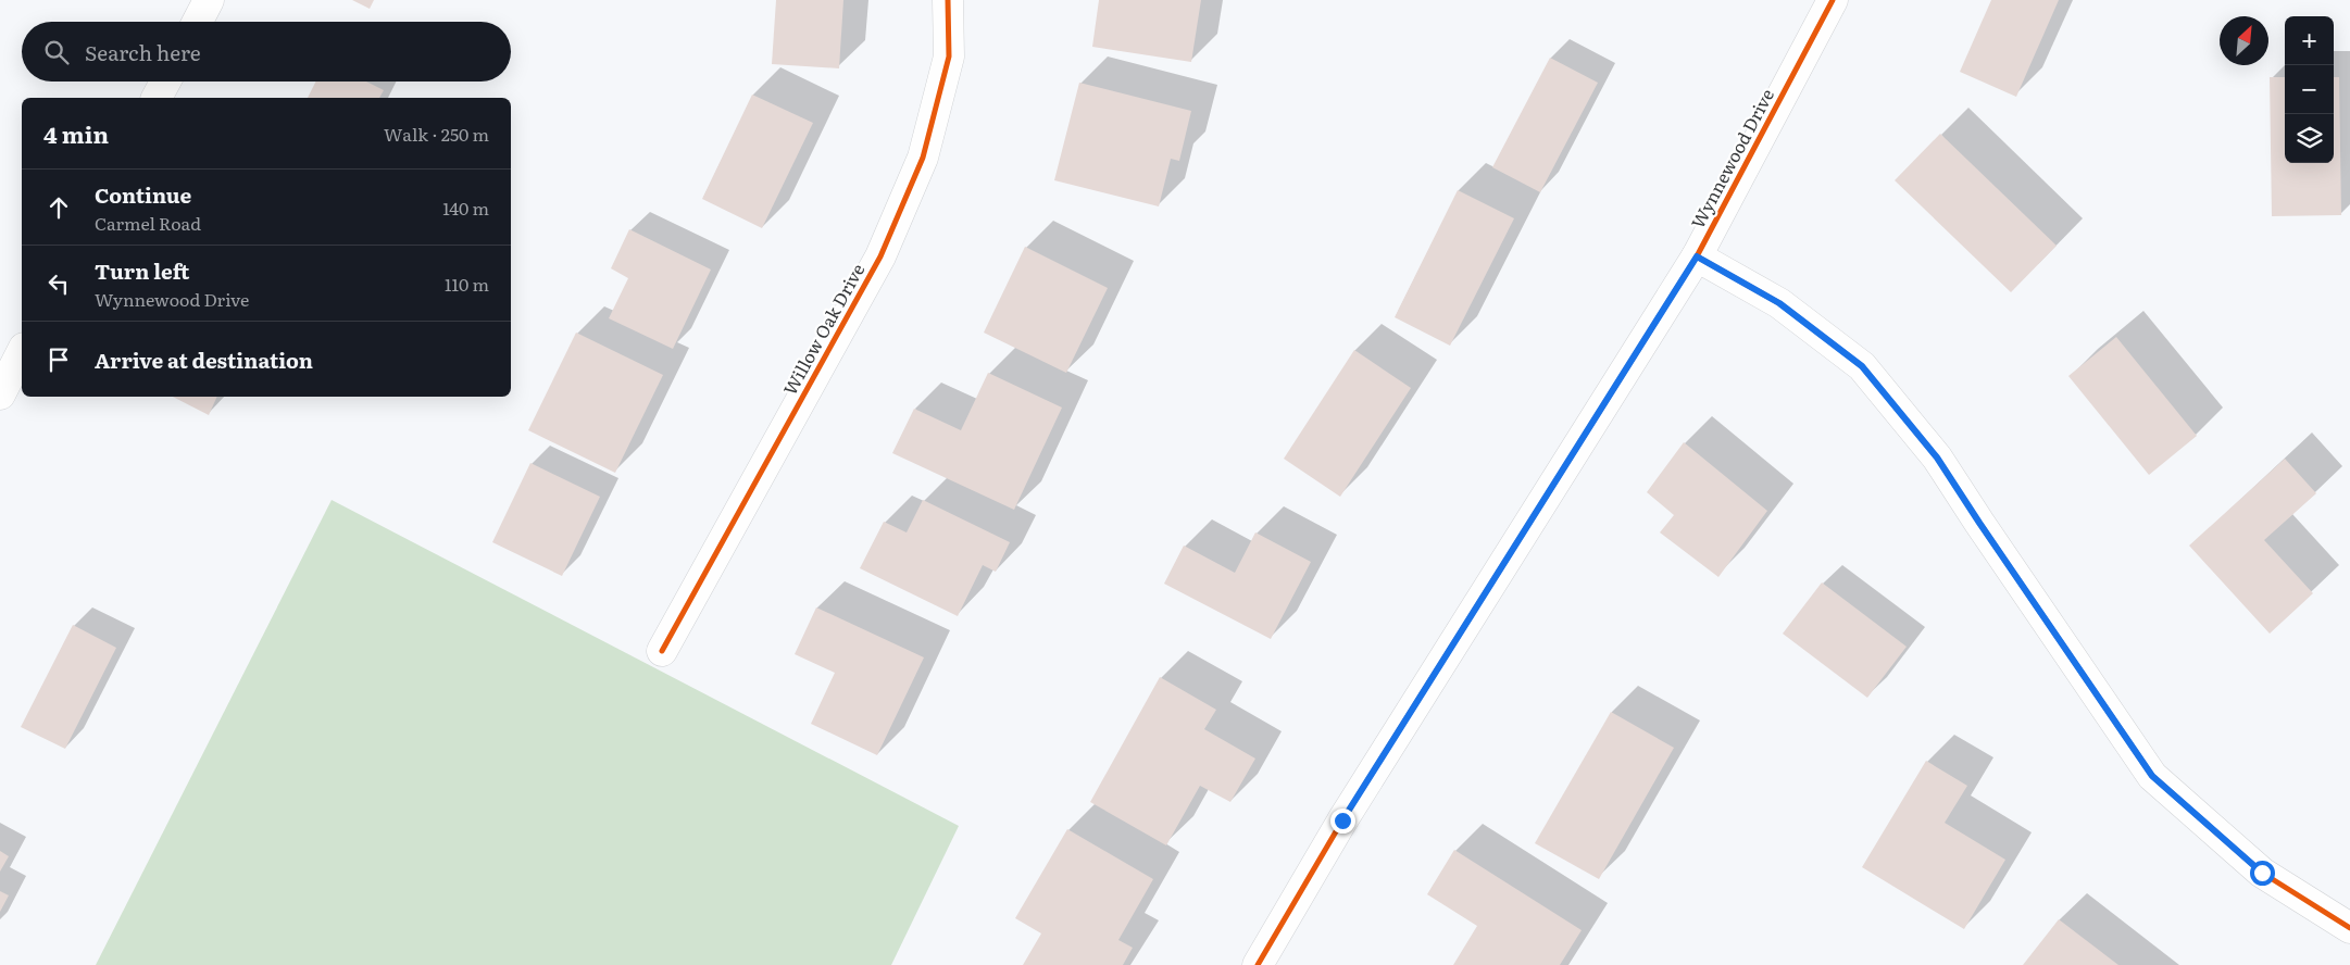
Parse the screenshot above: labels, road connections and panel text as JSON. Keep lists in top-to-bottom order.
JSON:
{
  "streets": {
    "street": ["Wynnewood Drive", "Willow Oak Drive"]
  },
  "north": "top right",
  "page": {
    "map_buttons": ["+", "−"],
    "search": "Search here",
    "heading": ["4 min", "Walk · 250 m"],
    "list": [
      ["Continue", "Carmel Road", "140 m"],
      ["Turn left", "Wynnewood Drive", "110 m"],
      "Arrive at destination"
    ]
  }
}
